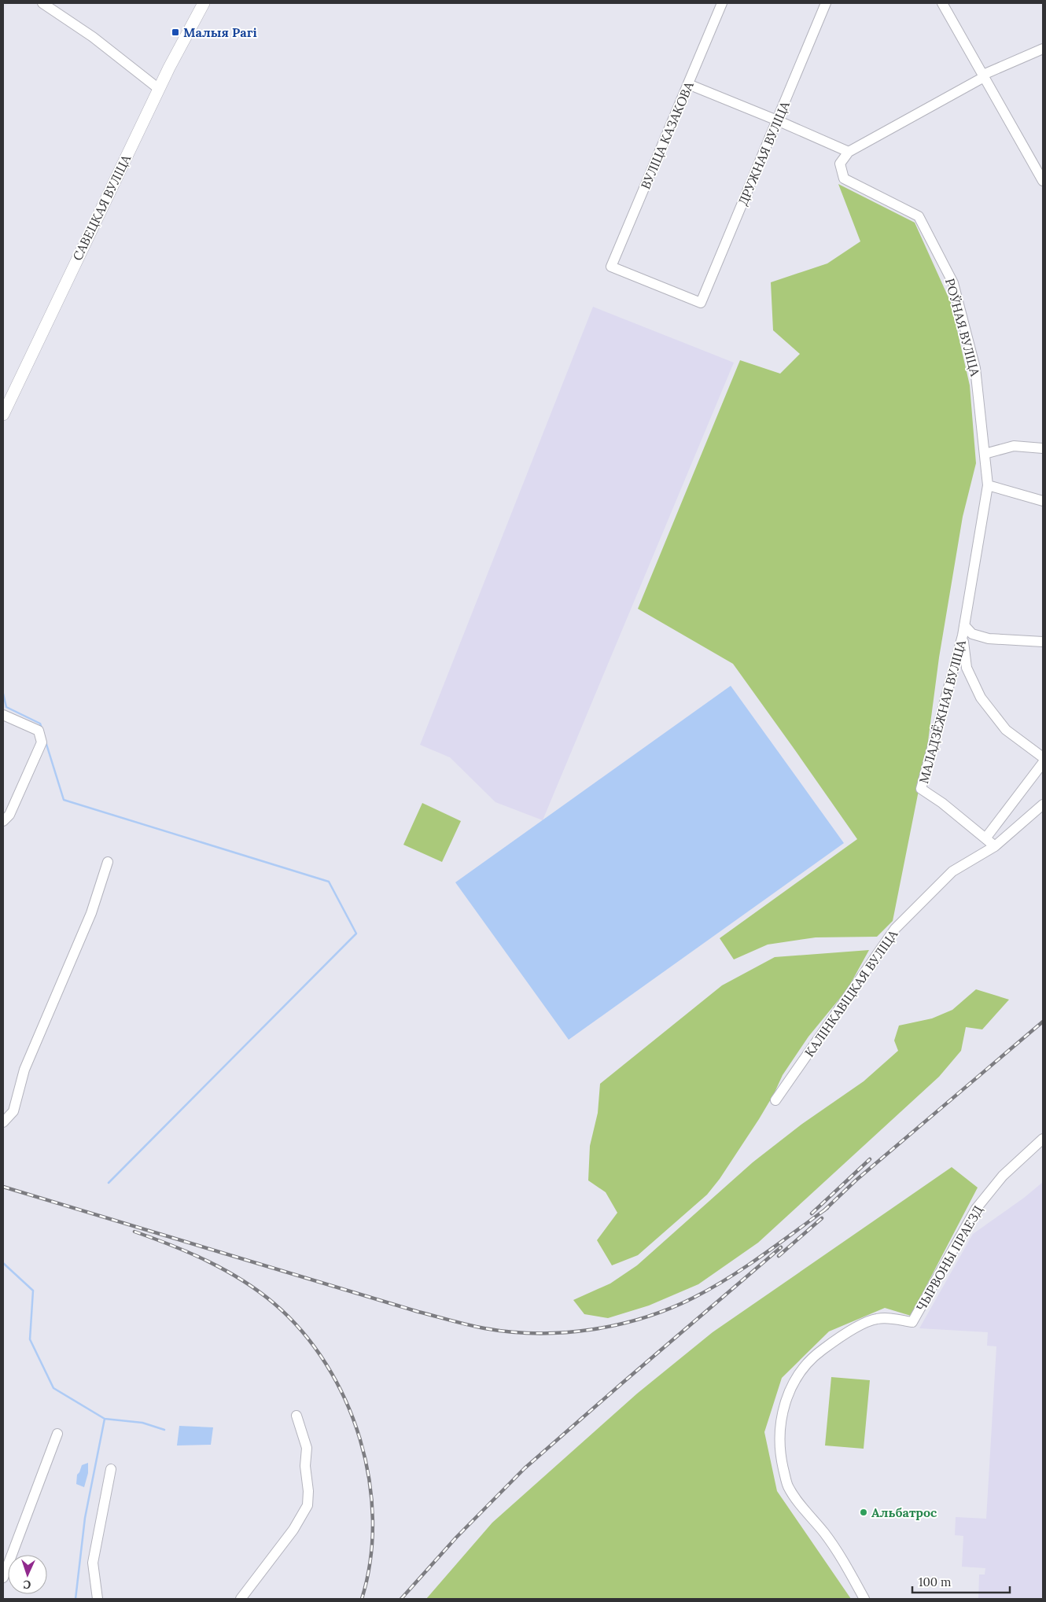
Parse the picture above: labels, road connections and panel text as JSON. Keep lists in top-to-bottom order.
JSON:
{
  "streets": {
    "main road": ["САВЕЦКАЯ ВУЛІЦА"],
    "street": [
      "ВУЛІЦА КАЗАКОВА",
      "ДРУЖНАЯ ВУЛІЦА",
      "РОЎНАЯ ВУЛІЦА",
      "МАЛАДЗЁЖНАЯ ВУЛІЦА",
      "КАЛІНКАВІЦКАЯ ВУЛІЦА",
      "ЧЫРВОНЫ ПРАЕЗД"
    ]
  },
  "crossings": [
    ["ВУЛІЦА КАЗАКОВА", "ДРУЖНАЯ ВУЛІЦА"],
    ["РОЎНАЯ ВУЛІЦА", "МАЛАДЗЁЖНАЯ ВУЛІЦА"]
  ],
  "places": {
    "transit": ["Малыя Рагі"],
    "other": ["Альбатрос"]
  },
  "scale_bar": "100 m",
  "north": "bottom"
}
